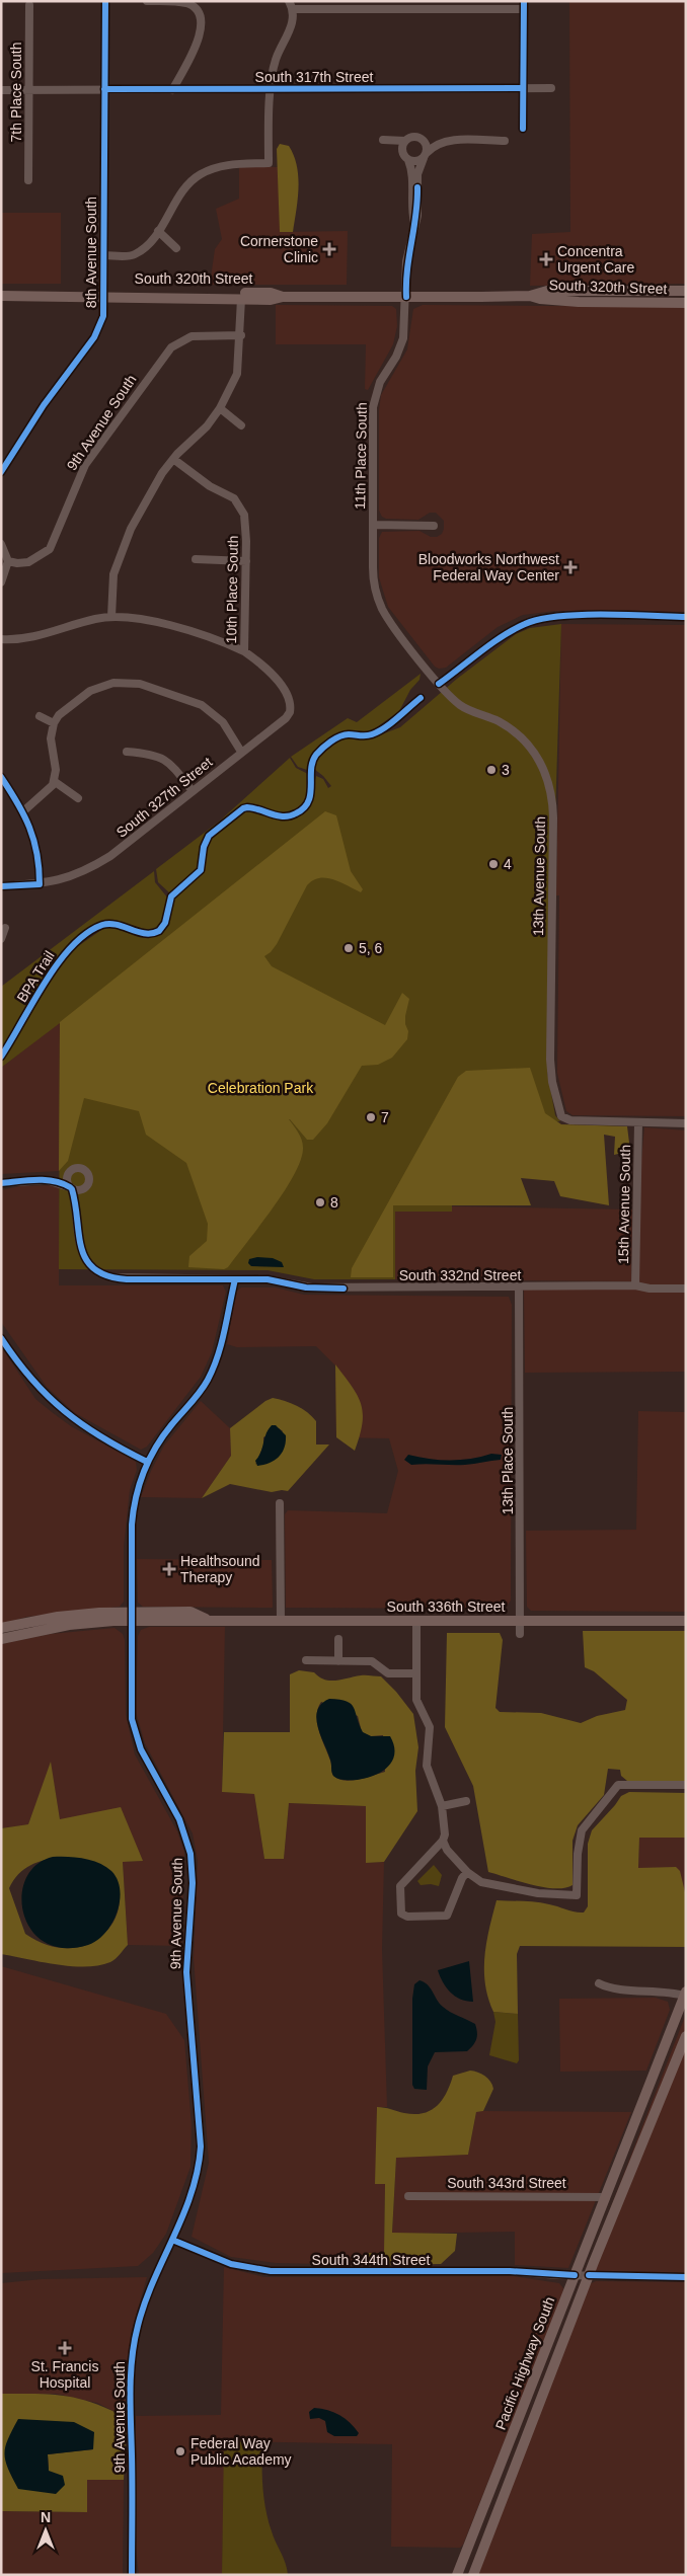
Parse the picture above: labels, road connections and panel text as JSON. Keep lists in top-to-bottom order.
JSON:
{
  "streets": {
    "main road": ["South 320th Street", "South 336th Street", "Pacific Highway South"],
    "street": [
      "South 317th Street",
      "7th Place South",
      "8th Avenue South",
      "9th Avenue South",
      "11th Place South",
      "10th Place South",
      "South 327th Street",
      "13th Avenue South",
      "15th Avenue South",
      "South 332nd Street",
      "13th Place South",
      "South 343rd Street",
      "South 344th Street"
    ],
    "cycle path": ["BPA Trail"]
  },
  "crossings": [
    ["South 317th Street", "7th Place South"],
    ["South 317th Street", "8th Avenue South"],
    ["8th Avenue South", "South 320th Street"],
    ["South 320th Street", "11th Place South"],
    ["9th Avenue South", "South 332nd Street"],
    ["9th Avenue South", "South 336th Street"],
    ["9th Avenue South", "South 344th Street"],
    ["11th Place South", "13th Avenue South"],
    ["10th Place South", "South 327th Street"],
    ["13th Avenue South", "15th Avenue South"],
    ["15th Avenue South", "South 332nd Street"],
    ["South 332nd Street", "13th Place South"],
    ["13th Place South", "South 336th Street"],
    ["South 343rd Street", "Pacific Highway South"],
    ["South 344th Street", "Pacific Highway South"]
  ],
  "parks": ["Celebration Park"],
  "places": {
    "health": [
      "Cornerstone Clinic",
      "Concentra Urgent Care",
      "Bloodworks Northwest Federal Way Center",
      "Healthsound Therapy",
      "St. Francis Hospital"
    ],
    "other": [
      "3",
      "4",
      "5, 6",
      "7",
      "8",
      "Federal Way Public Academy"
    ]
  },
  "north": "top"
}
